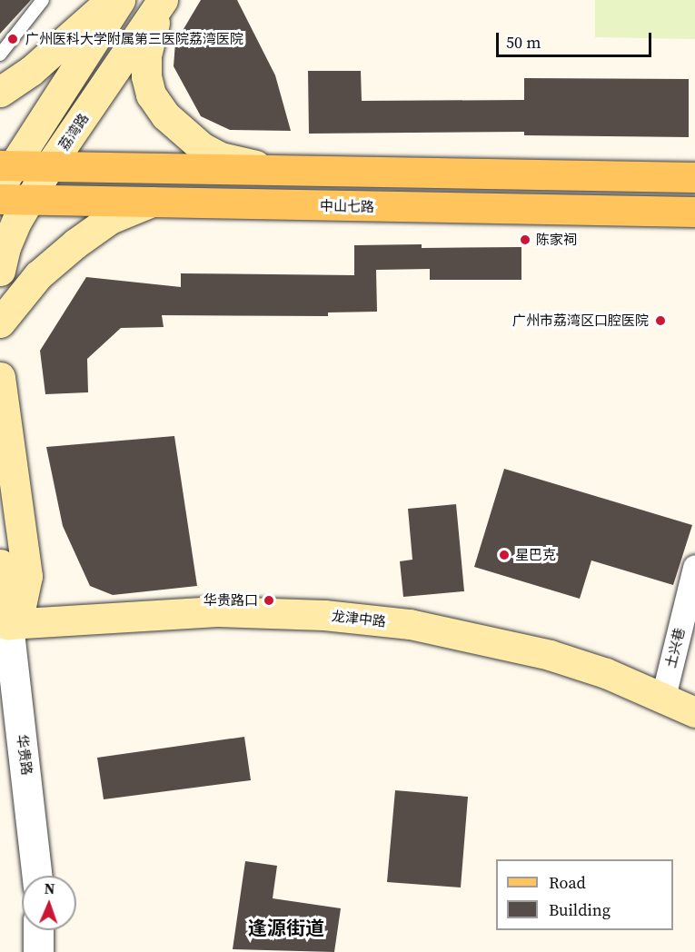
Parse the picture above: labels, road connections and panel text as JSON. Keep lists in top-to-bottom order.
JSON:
{
  "streets": {
    "main road": ["荔湾路", "中山七路", "龙津中路"],
    "street": ["土兴巷", "华贵路"]
  },
  "crossings": [
    ["荔湾路", "中山七路"],
    ["龙津中路", "土兴巷"],
    ["龙津中路", "华贵路"]
  ],
  "districts": ["逢源街道"],
  "places": [
    "广州医科大学附属第三医院荔湾医院",
    "陈家祠",
    "广州市荔湾区口腔医院",
    "星巴克",
    "华贵路口"
  ],
  "legend": ["Road", "Building"],
  "scale_bar": "50 m",
  "north": "top"
}
